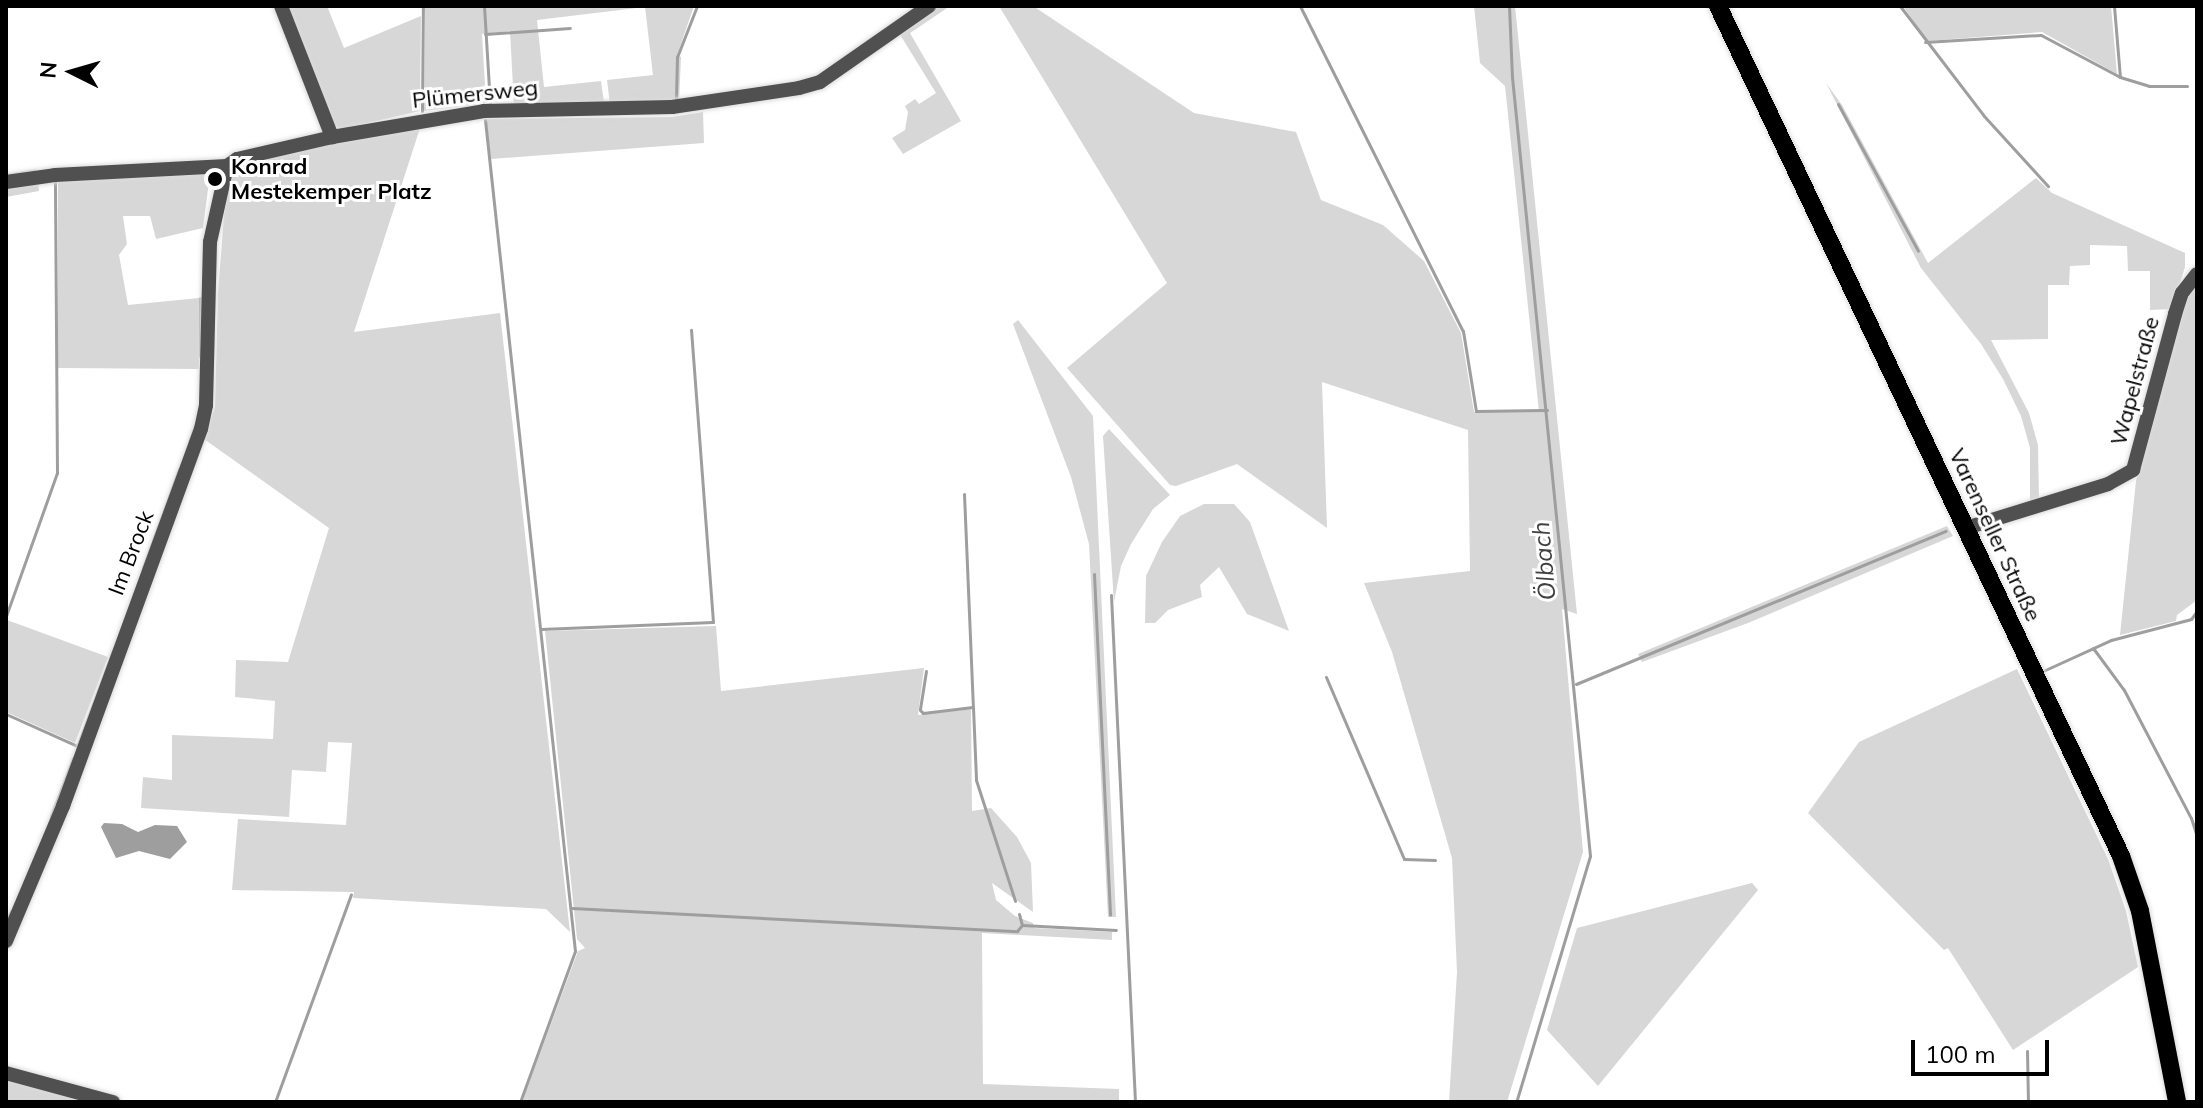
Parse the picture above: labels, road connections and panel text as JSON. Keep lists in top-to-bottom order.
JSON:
{
  "streets": {
    "main road": ["Varenseller Straße"],
    "street": ["Plümersweg", "Wapelstraße", "Im Brock"]
  },
  "crossings": [
    ["Plümersweg", "Im Brock"],
    ["Wapelstraße", "Varenseller Straße"]
  ],
  "water": ["Ölbach"],
  "places": ["Konrad Mestekemper Platz"],
  "scale_bar": "100 m",
  "north": "left"
}
